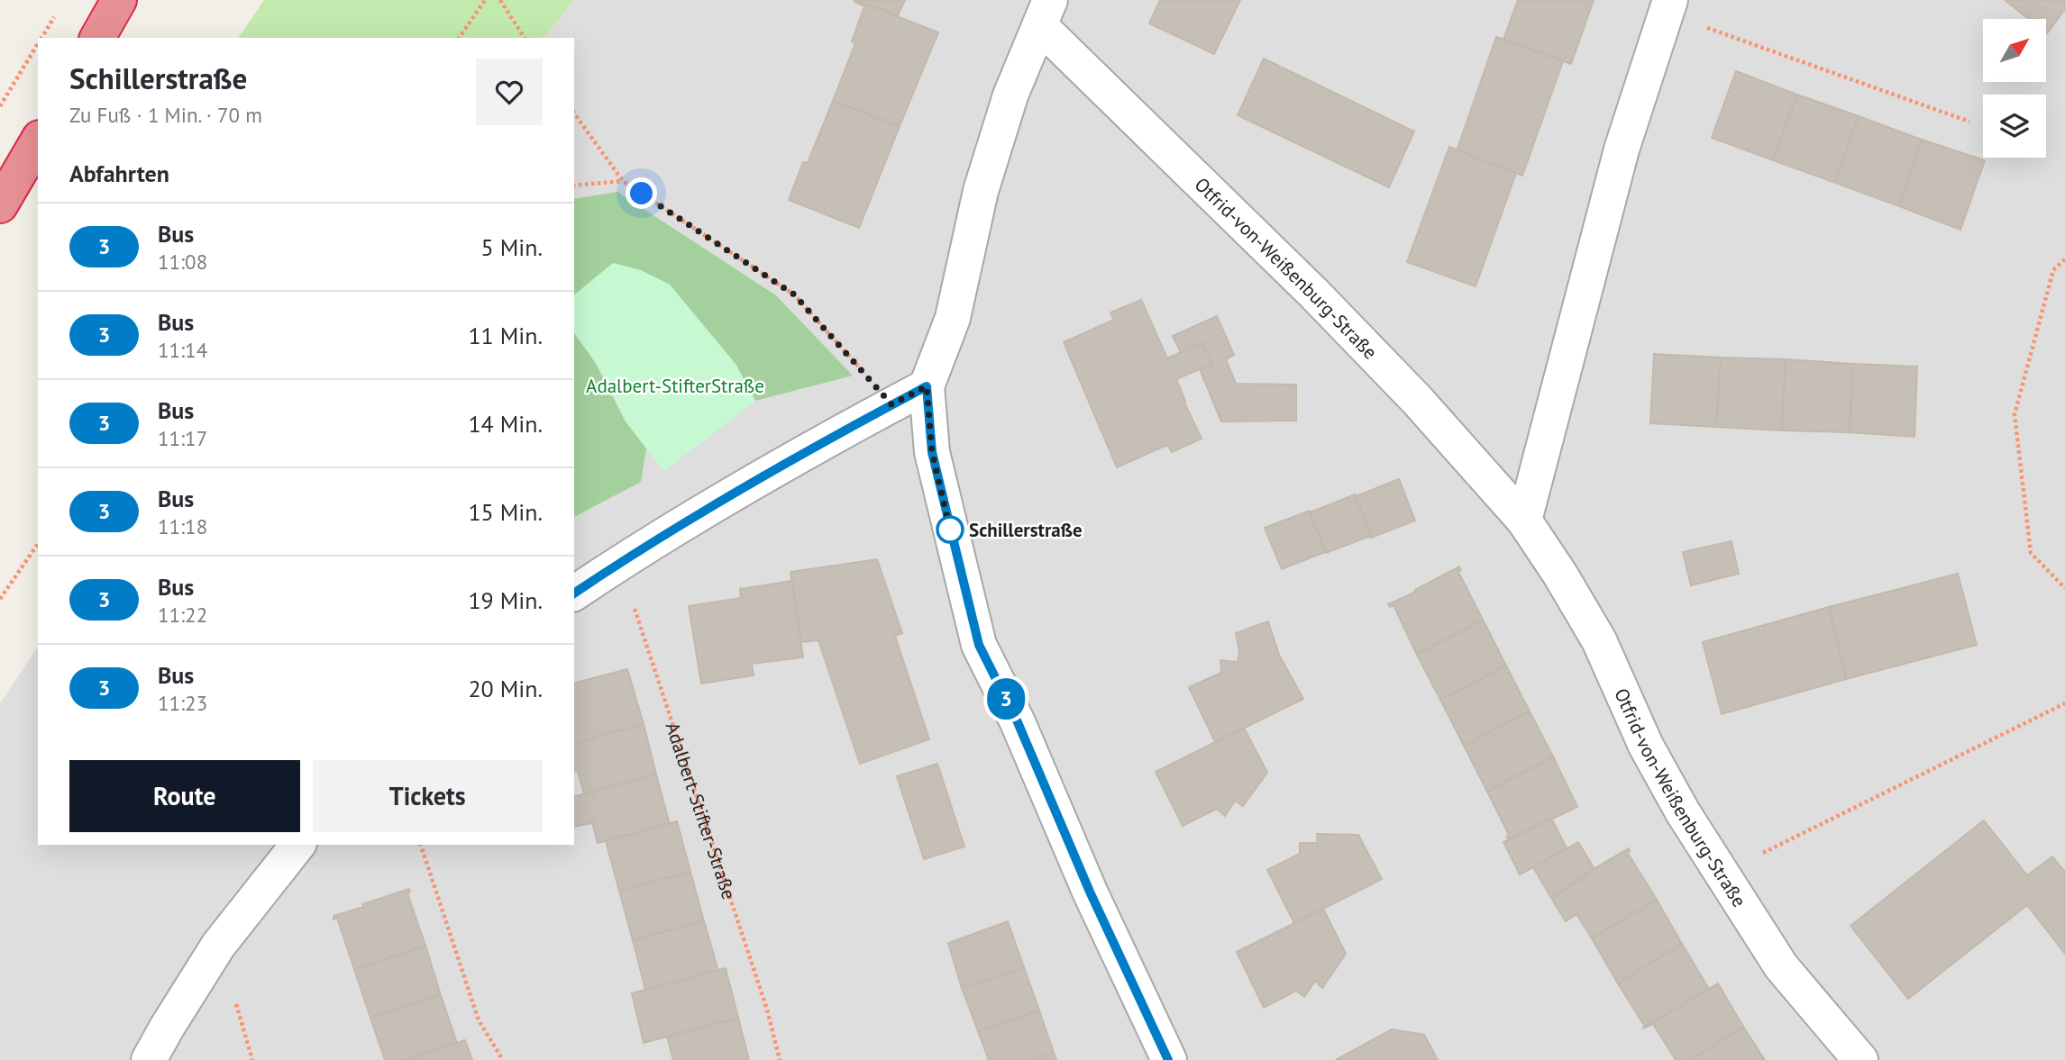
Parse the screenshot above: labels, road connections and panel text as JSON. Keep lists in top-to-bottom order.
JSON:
{
  "streets": {
    "street": ["Otfrid-von-Weißenburg-Straße"],
    "path": ["Adalbert-Stifter-Straße"]
  },
  "parks": ["Adalbert-StifterStraße"],
  "places": ["Schillerstraße"],
  "lines": ["bus line 3"],
  "north": "top right",
  "page": {
    "on_map": "3",
    "heading": [
      ["Schillerstraße", "Zu Fuß · 1 Min. · 70 m"],
      "Abfahrten"
    ],
    "list": [
      {
        "mark": "3",
        "name": "Bus",
        "note": "11:08",
        "value": "5 Min."
      },
      {
        "mark": "3",
        "name": "Bus",
        "note": "11:14",
        "value": "11 Min."
      },
      {
        "mark": "3",
        "name": "Bus",
        "note": "11:17",
        "value": "14 Min."
      },
      {
        "mark": "3",
        "name": "Bus",
        "note": "11:18",
        "value": "15 Min."
      },
      {
        "mark": "3",
        "name": "Bus",
        "note": "11:22",
        "value": "19 Min."
      },
      {
        "mark": "3",
        "name": "Bus",
        "note": "11:23",
        "value": "20 Min."
      }
    ],
    "buttons": ["Route", "Tickets"]
  }
}
